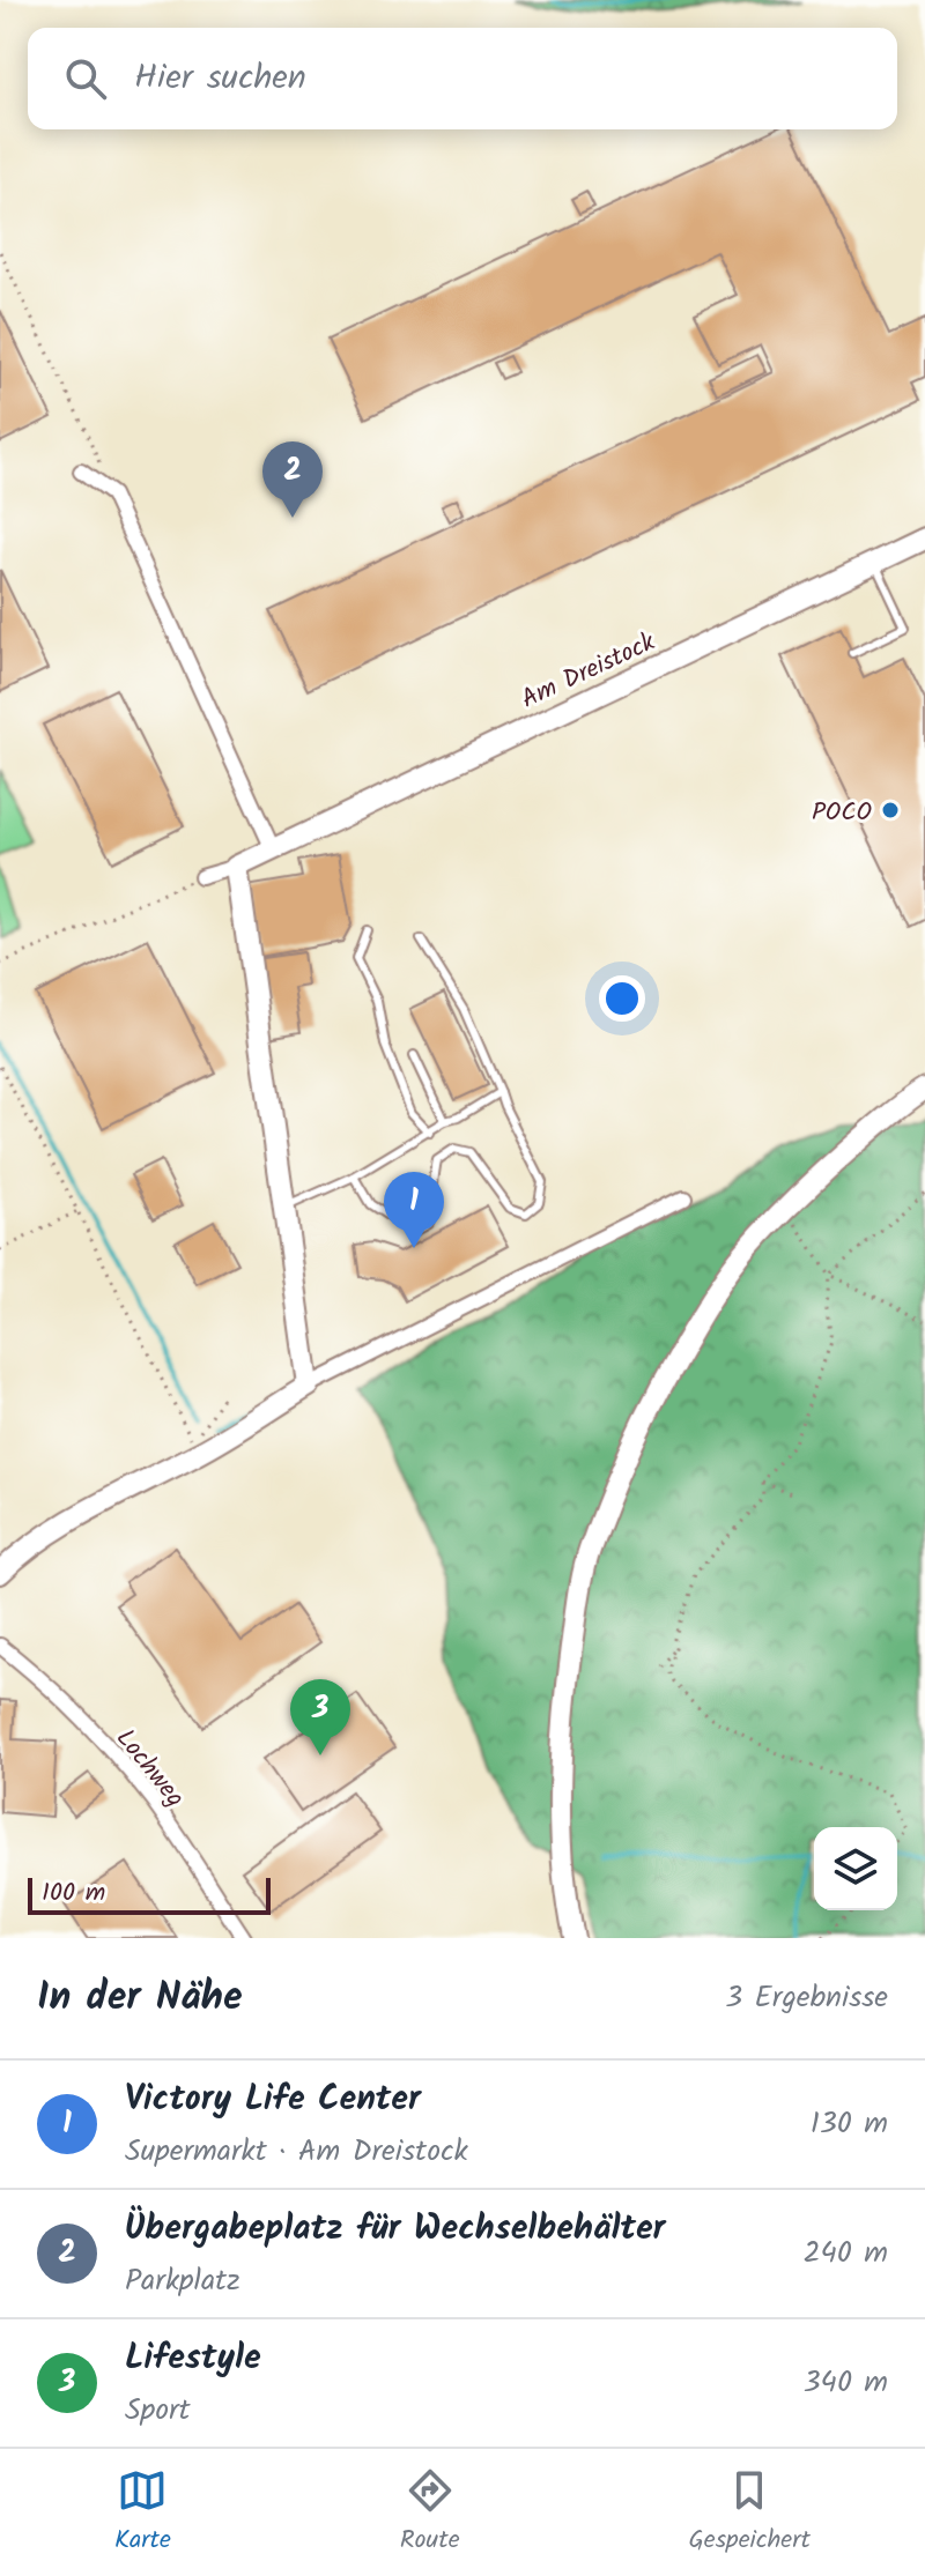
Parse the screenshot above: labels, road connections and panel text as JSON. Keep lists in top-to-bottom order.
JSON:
{
  "streets": {
    "street": ["Am Dreistock", "Lochweg"]
  },
  "places": ["POCO"],
  "scale_bar": "100 m",
  "page": {
    "search": "Hier suchen",
    "pins": ["2", "1", "3"],
    "scale": "100 m",
    "heading": ["In der Nähe", "3 Ergebnisse"],
    "list": [
      {
        "mark": "1",
        "name": "Victory Life Center",
        "note": "Supermarkt · Am Dreistock",
        "value": "130 m"
      },
      {
        "mark": "2",
        "name": "Übergabeplatz für Wechselbehälter",
        "note": "Parkplatz",
        "value": "240 m"
      },
      {
        "mark": "3",
        "name": "Lifestyle",
        "note": "Sport",
        "value": "340 m"
      }
    ],
    "nav": ["Karte", "Route", "Gespeichert"]
  }
}
